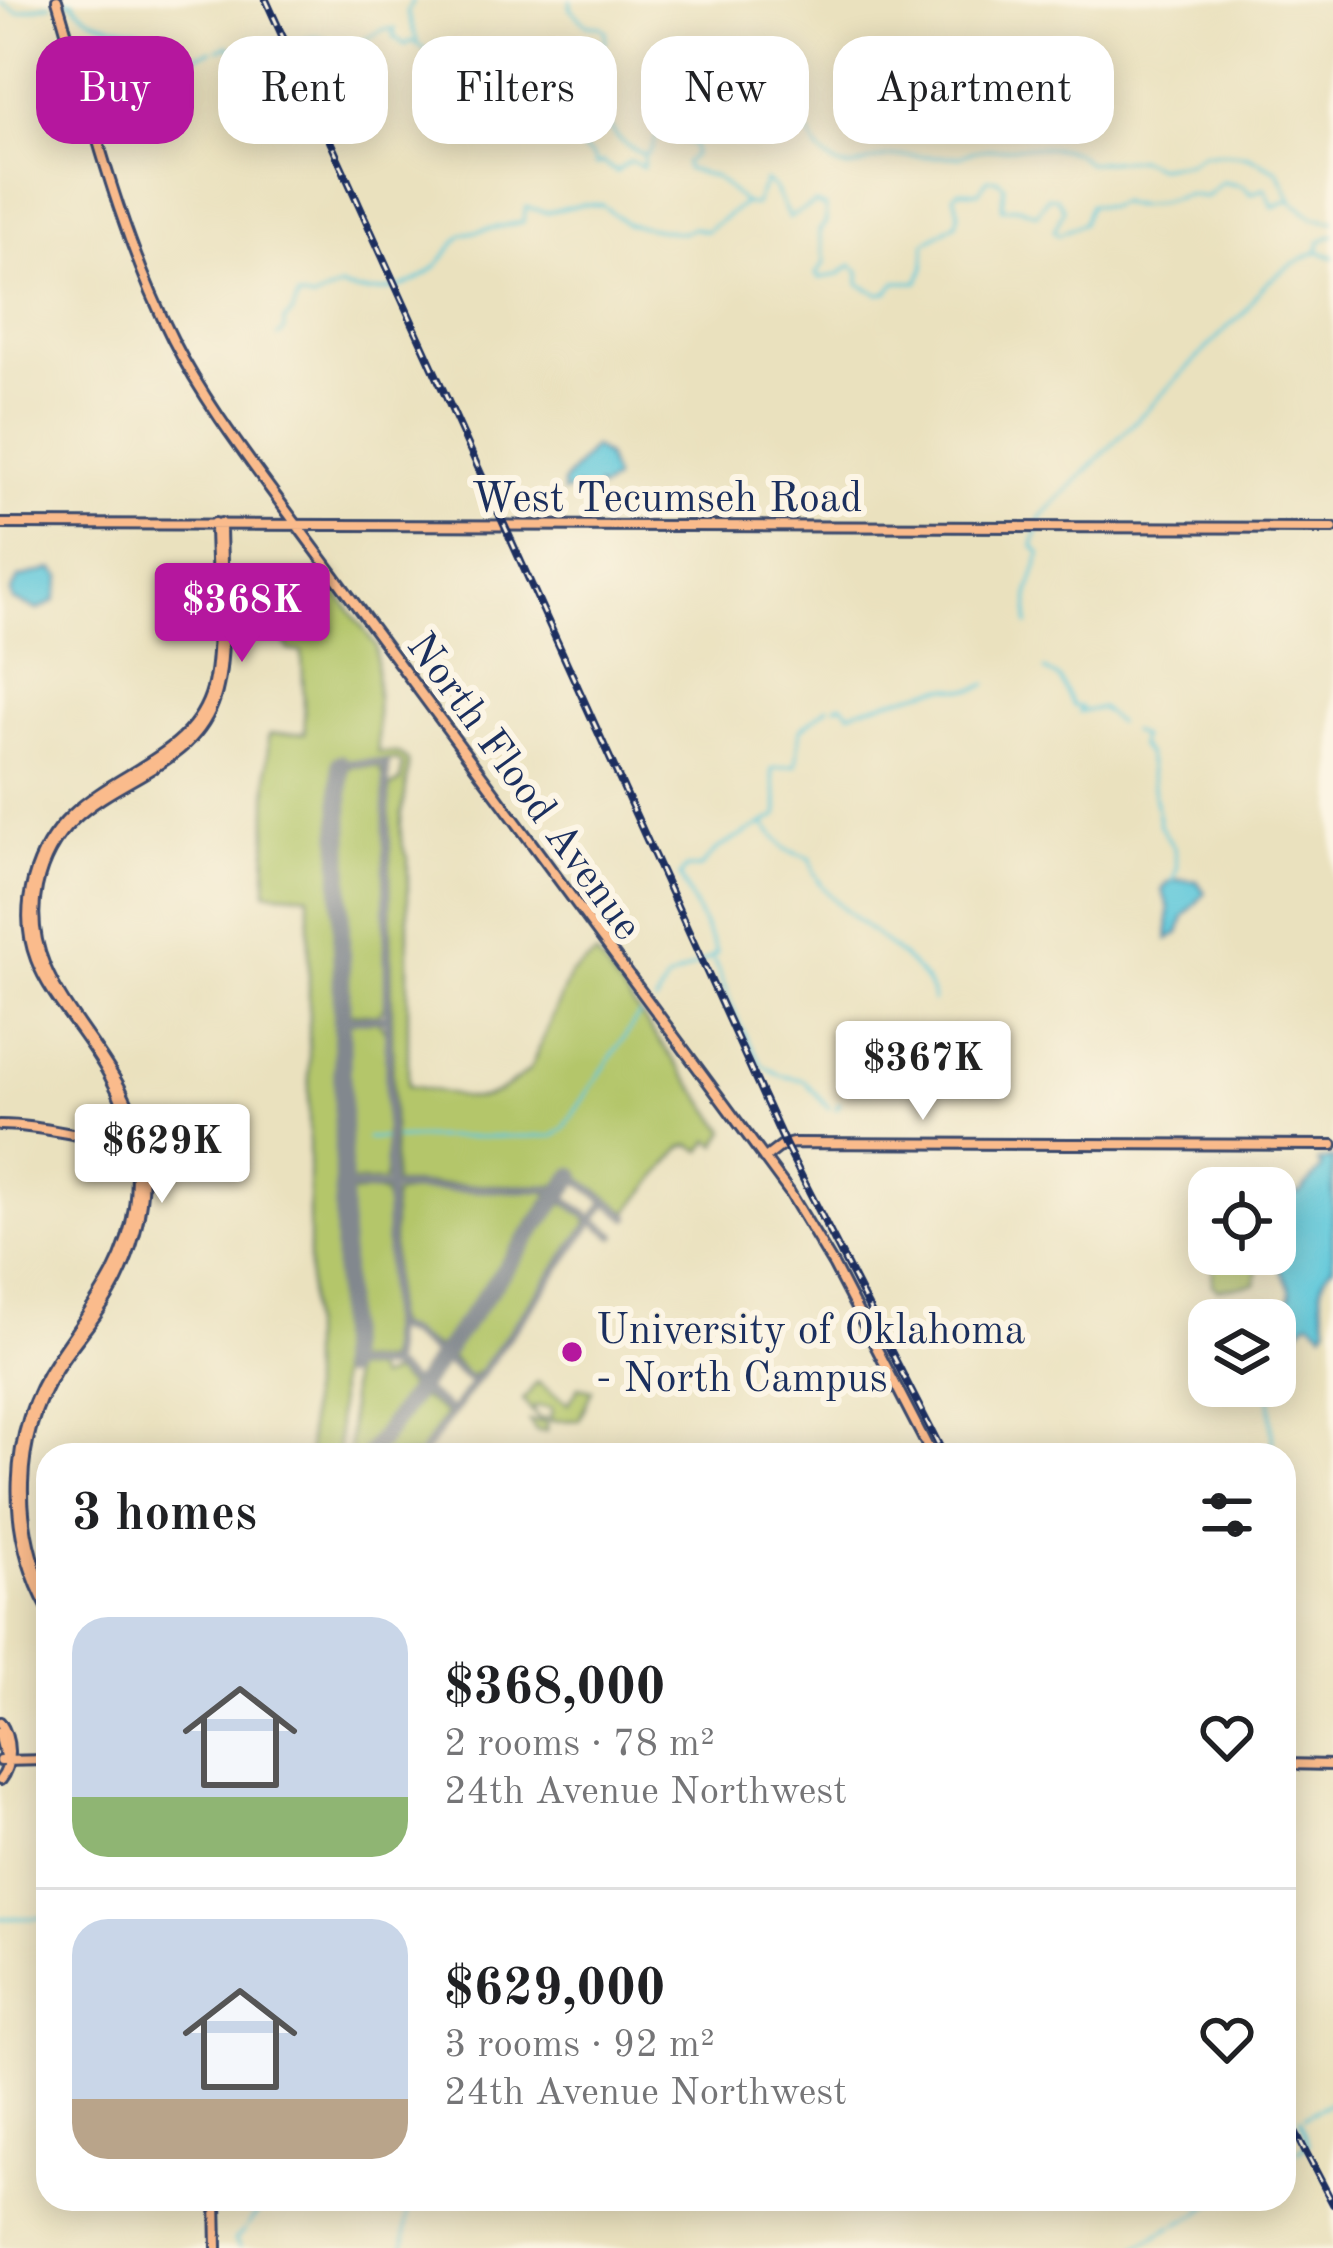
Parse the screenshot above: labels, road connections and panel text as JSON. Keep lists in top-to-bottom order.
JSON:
{
  "streets": {
    "main road": ["West Tecumseh Road", "North Flood Avenue"]
  },
  "crossings": [
    ["West Tecumseh Road", "North Flood Avenue"]
  ],
  "places": ["University of Oklahoma - North Campus"],
  "page": {
    "chip": [
      "Buy",
      "Rent",
      "Filters",
      "New",
      "Apartment"
    ],
    "price": ["$368K", "$367K", "$629K"],
    "heading": "3 homes",
    "list": [
      {
        "name": "$368,000",
        "note": "2 rooms · 78 m² · 24th Avenue Northwest"
      },
      {
        "name": "$629,000",
        "note": "3 rooms · 92 m² · 24th Avenue Northwest"
      }
    ]
  }
}
